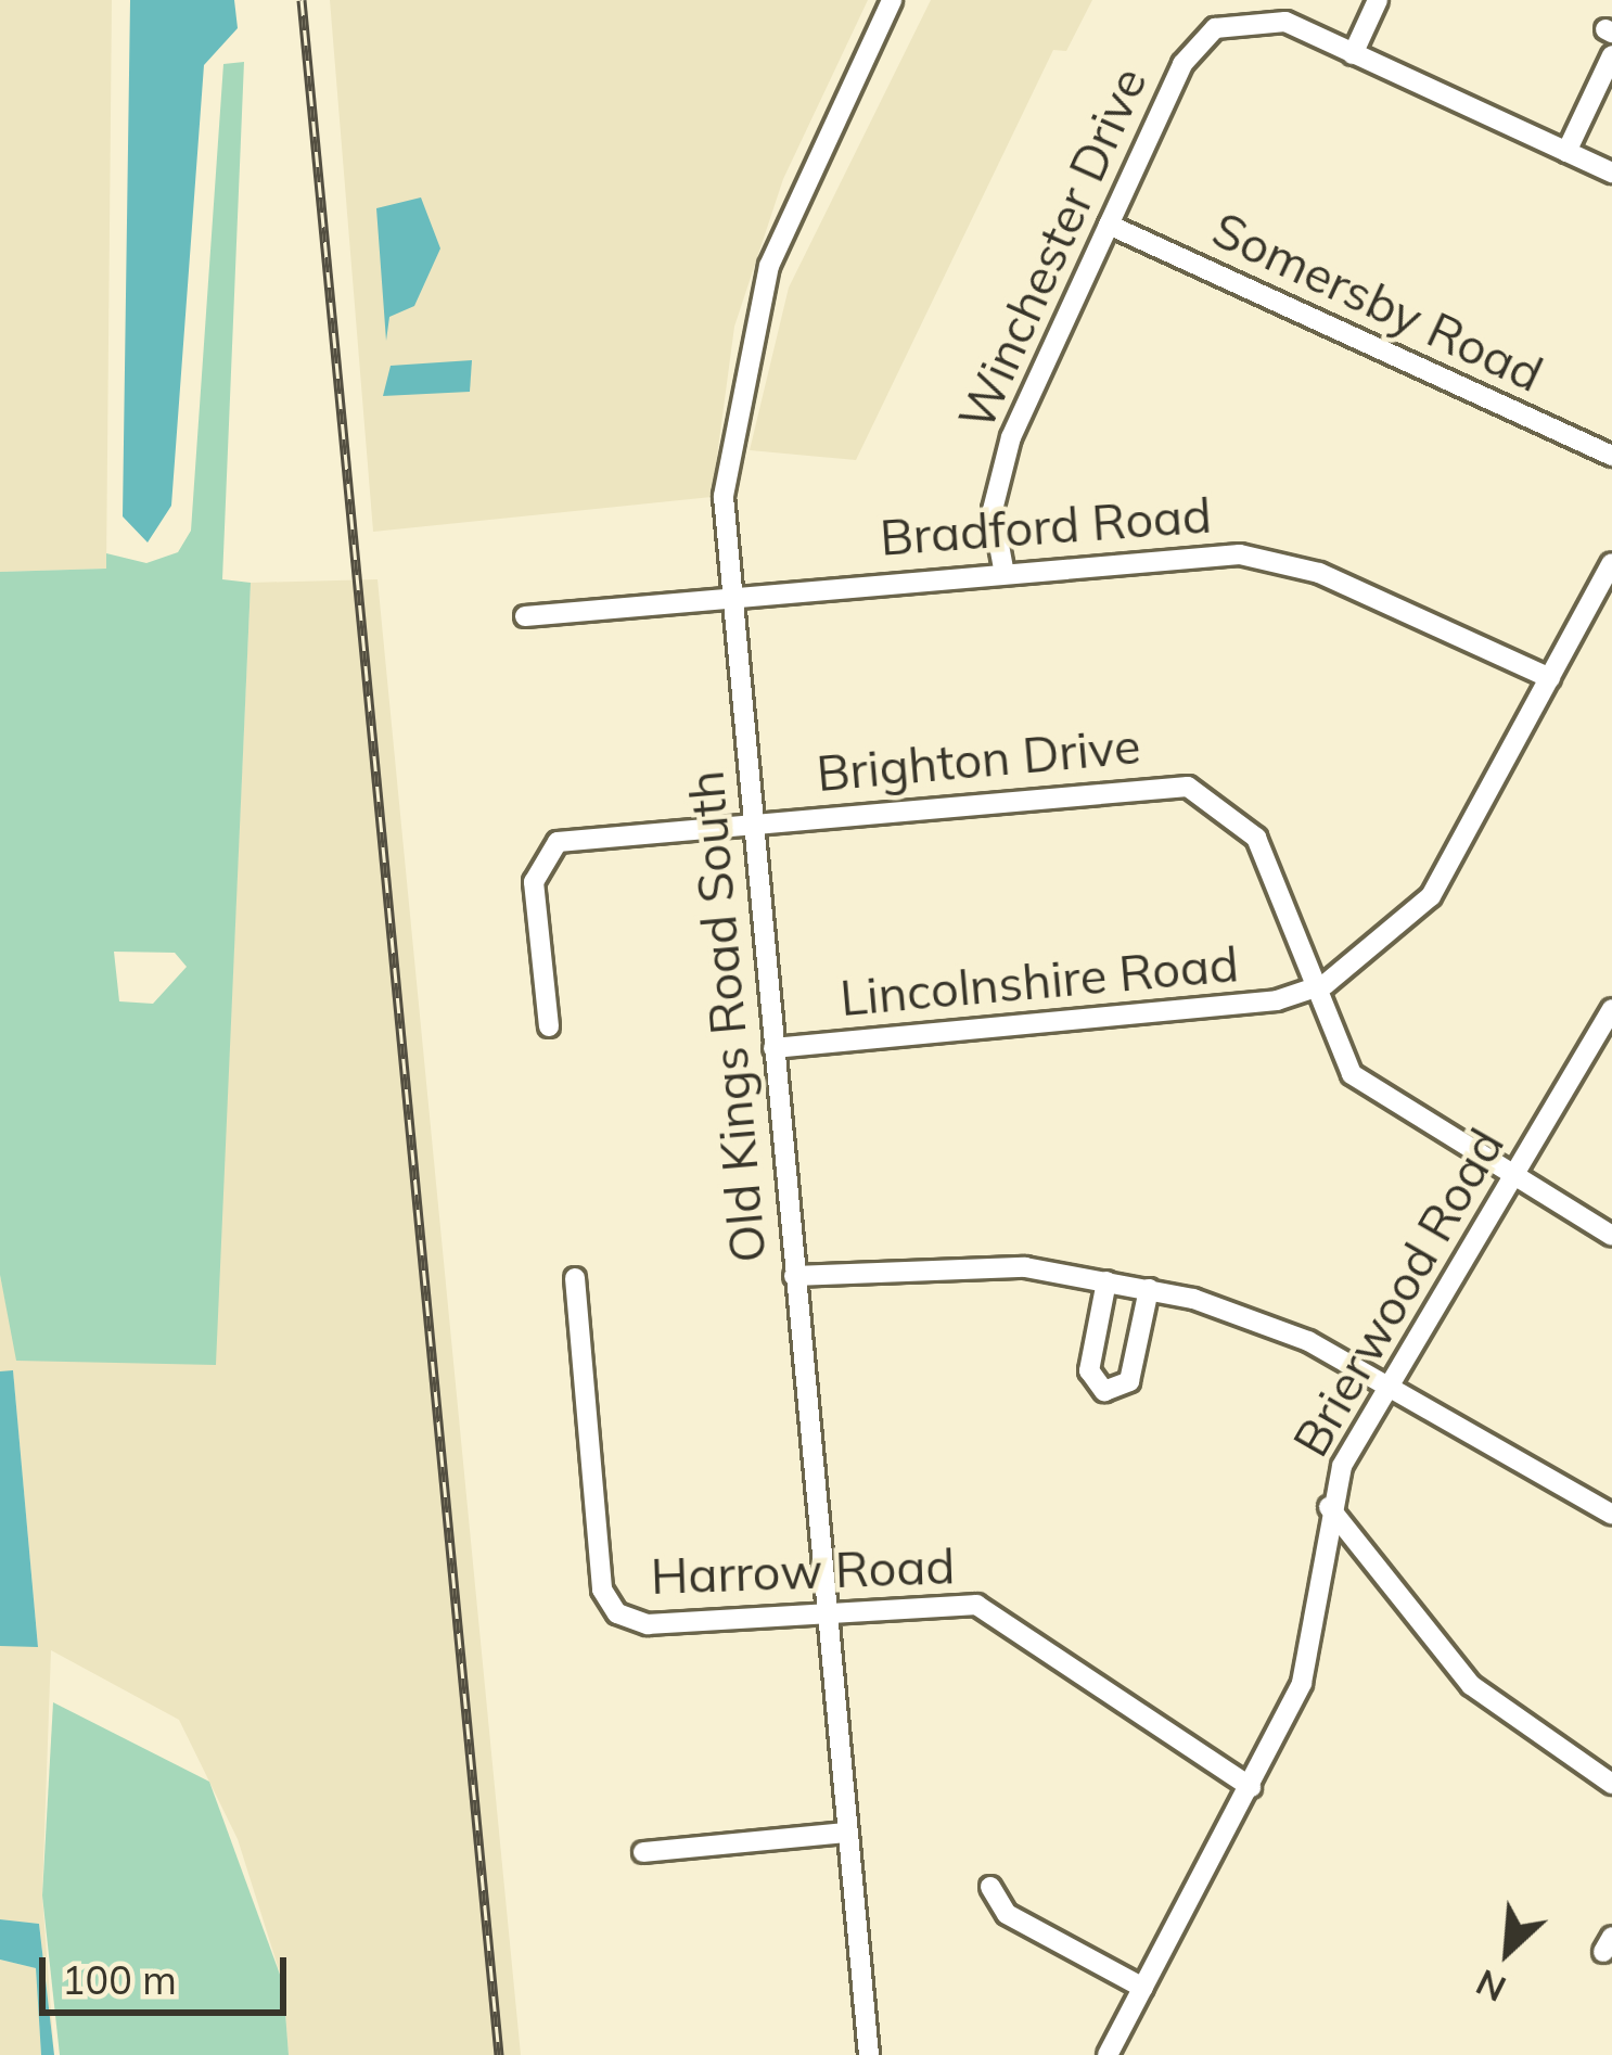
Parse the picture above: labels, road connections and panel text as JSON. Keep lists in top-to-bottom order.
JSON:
{
  "streets": {
    "street": [
      "Winchester Drive",
      "Somersby Road",
      "Bradford Road",
      "Brighton Drive",
      "Lincolnshire Road",
      "Old Kings Road South",
      "Brierwood Road",
      "Harrow Road"
    ]
  },
  "crossings": [
    ["Winchester Drive", "Somersby Road"],
    ["Winchester Drive", "Bradford Road"],
    ["Bradford Road", "Old Kings Road South"],
    ["Brighton Drive", "Lincolnshire Road"],
    ["Brighton Drive", "Old Kings Road South"],
    ["Brighton Drive", "Brierwood Road"],
    ["Lincolnshire Road", "Old Kings Road South"],
    ["Old Kings Road South", "Harrow Road"],
    ["Brierwood Road", "Harrow Road"]
  ],
  "scale_bar": "100 m",
  "north": "bottom left"
}
